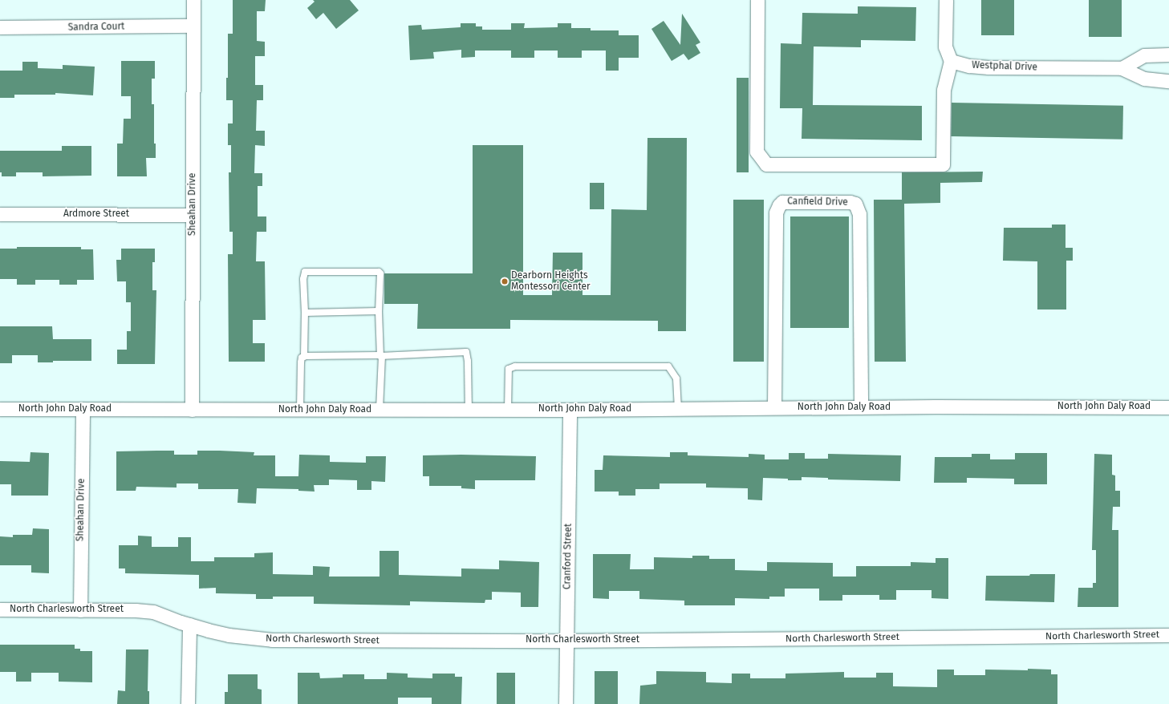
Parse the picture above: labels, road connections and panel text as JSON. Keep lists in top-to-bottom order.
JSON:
{
  "streets": {
    "street": [
      "Sandra Court",
      "Westphal Drive",
      "Canfield Drive",
      "Sheahan Drive",
      "Ardmore Street",
      "North John Daly Road",
      "Cranford Street",
      "North Charlesworth Street"
    ]
  },
  "crossings": [
    ["Sandra Court", "Sheahan Drive"],
    ["Canfield Drive", "North John Daly Road"],
    ["Sheahan Drive", "Ardmore Street"],
    ["Sheahan Drive", "North John Daly Road"],
    ["Sheahan Drive", "North Charlesworth Street"],
    ["North John Daly Road", "Cranford Street"],
    ["Cranford Street", "North Charlesworth Street"]
  ],
  "places": ["Dearborn Heights Montessori Center"]
}
